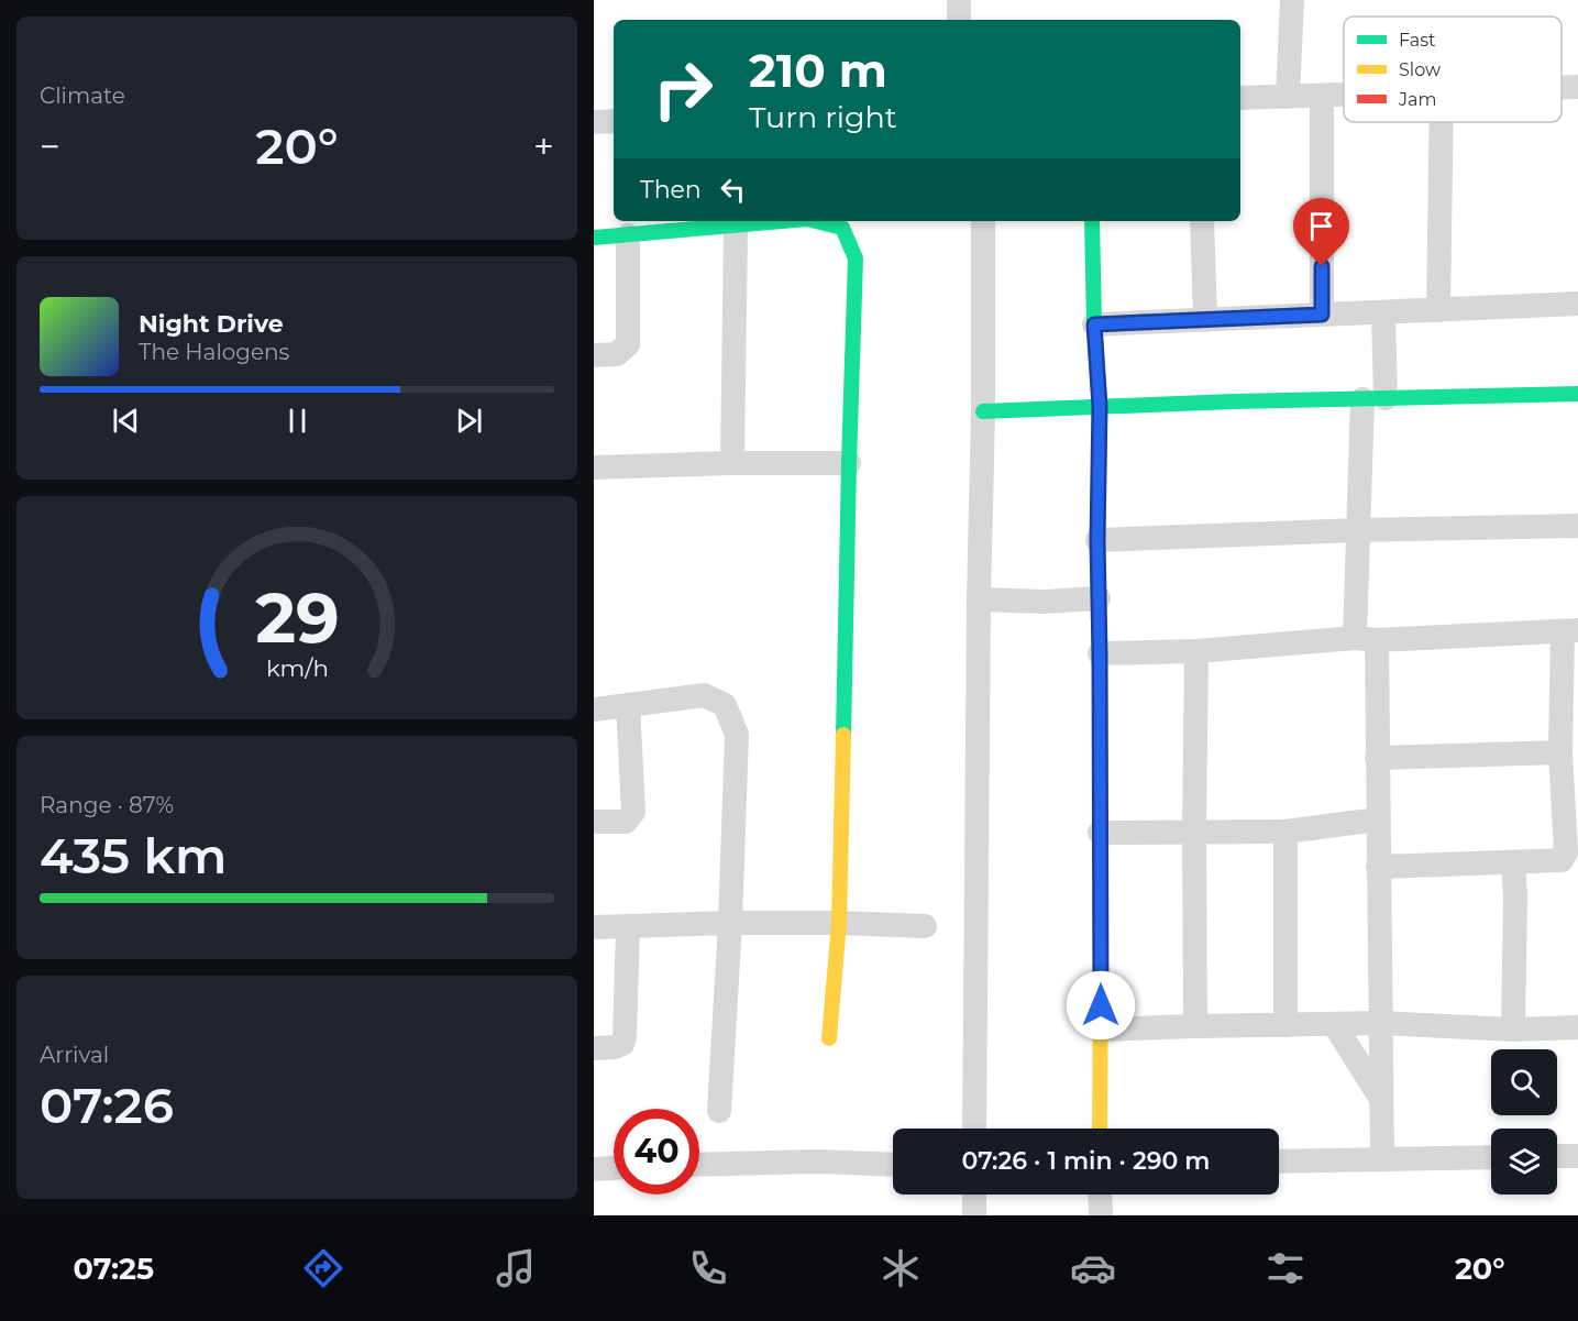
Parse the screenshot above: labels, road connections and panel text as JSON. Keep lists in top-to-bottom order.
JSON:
{
  "legend": ["Fast", "Slow", "Jam"],
  "page": {
    "tile": [
      "Climate",
      ["Range · 87%", "435 km"],
      ["Arrival", "07:26"]
    ],
    "turn": ["210 m", "Turn right"],
    "heat": ["−", "20°", "+"],
    "then": "Then",
    "song": ["Night Drive", "The Halogens"],
    "limit": "40",
    "trip": "07:26 · 1 min · 290 m",
    "tabs": ["07:25", "20°"],
    "gauge": ["29", "km/h"]
  }
}
